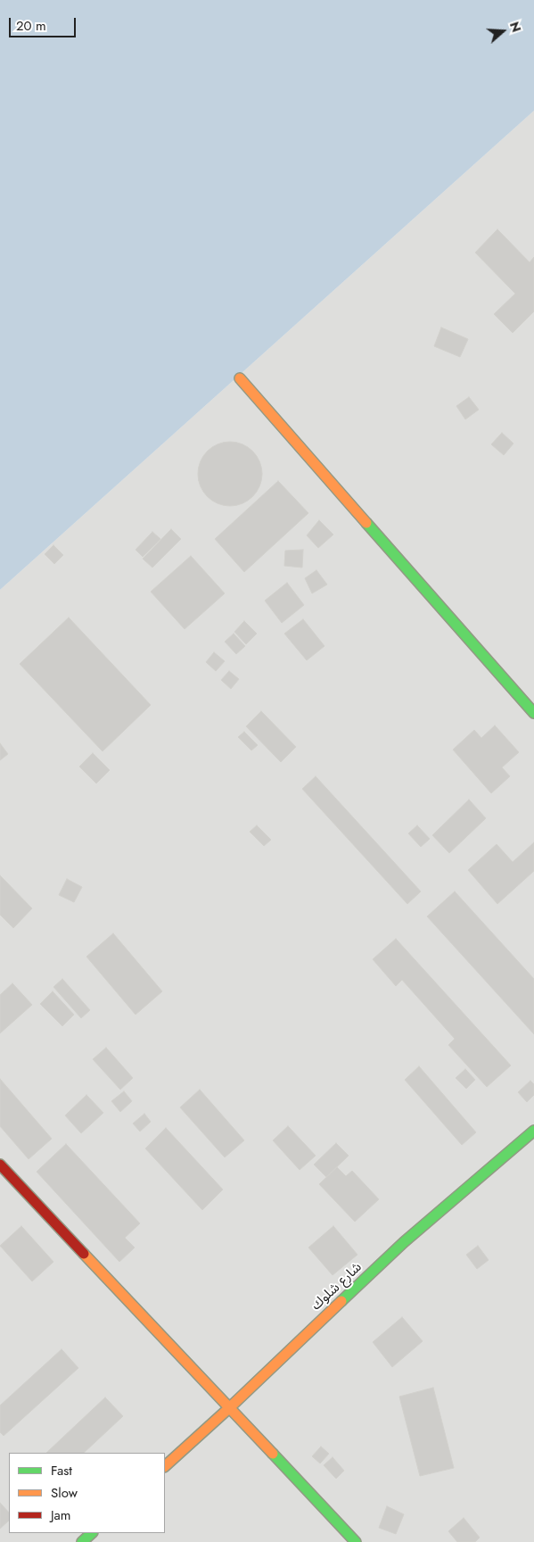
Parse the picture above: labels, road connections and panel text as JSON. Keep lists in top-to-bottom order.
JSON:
{
  "streets": {
    "street": ["شارع شلوك"]
  },
  "legend": ["Fast", "Slow", "Jam"],
  "scale_bar": "20 m",
  "north": "right"
}
